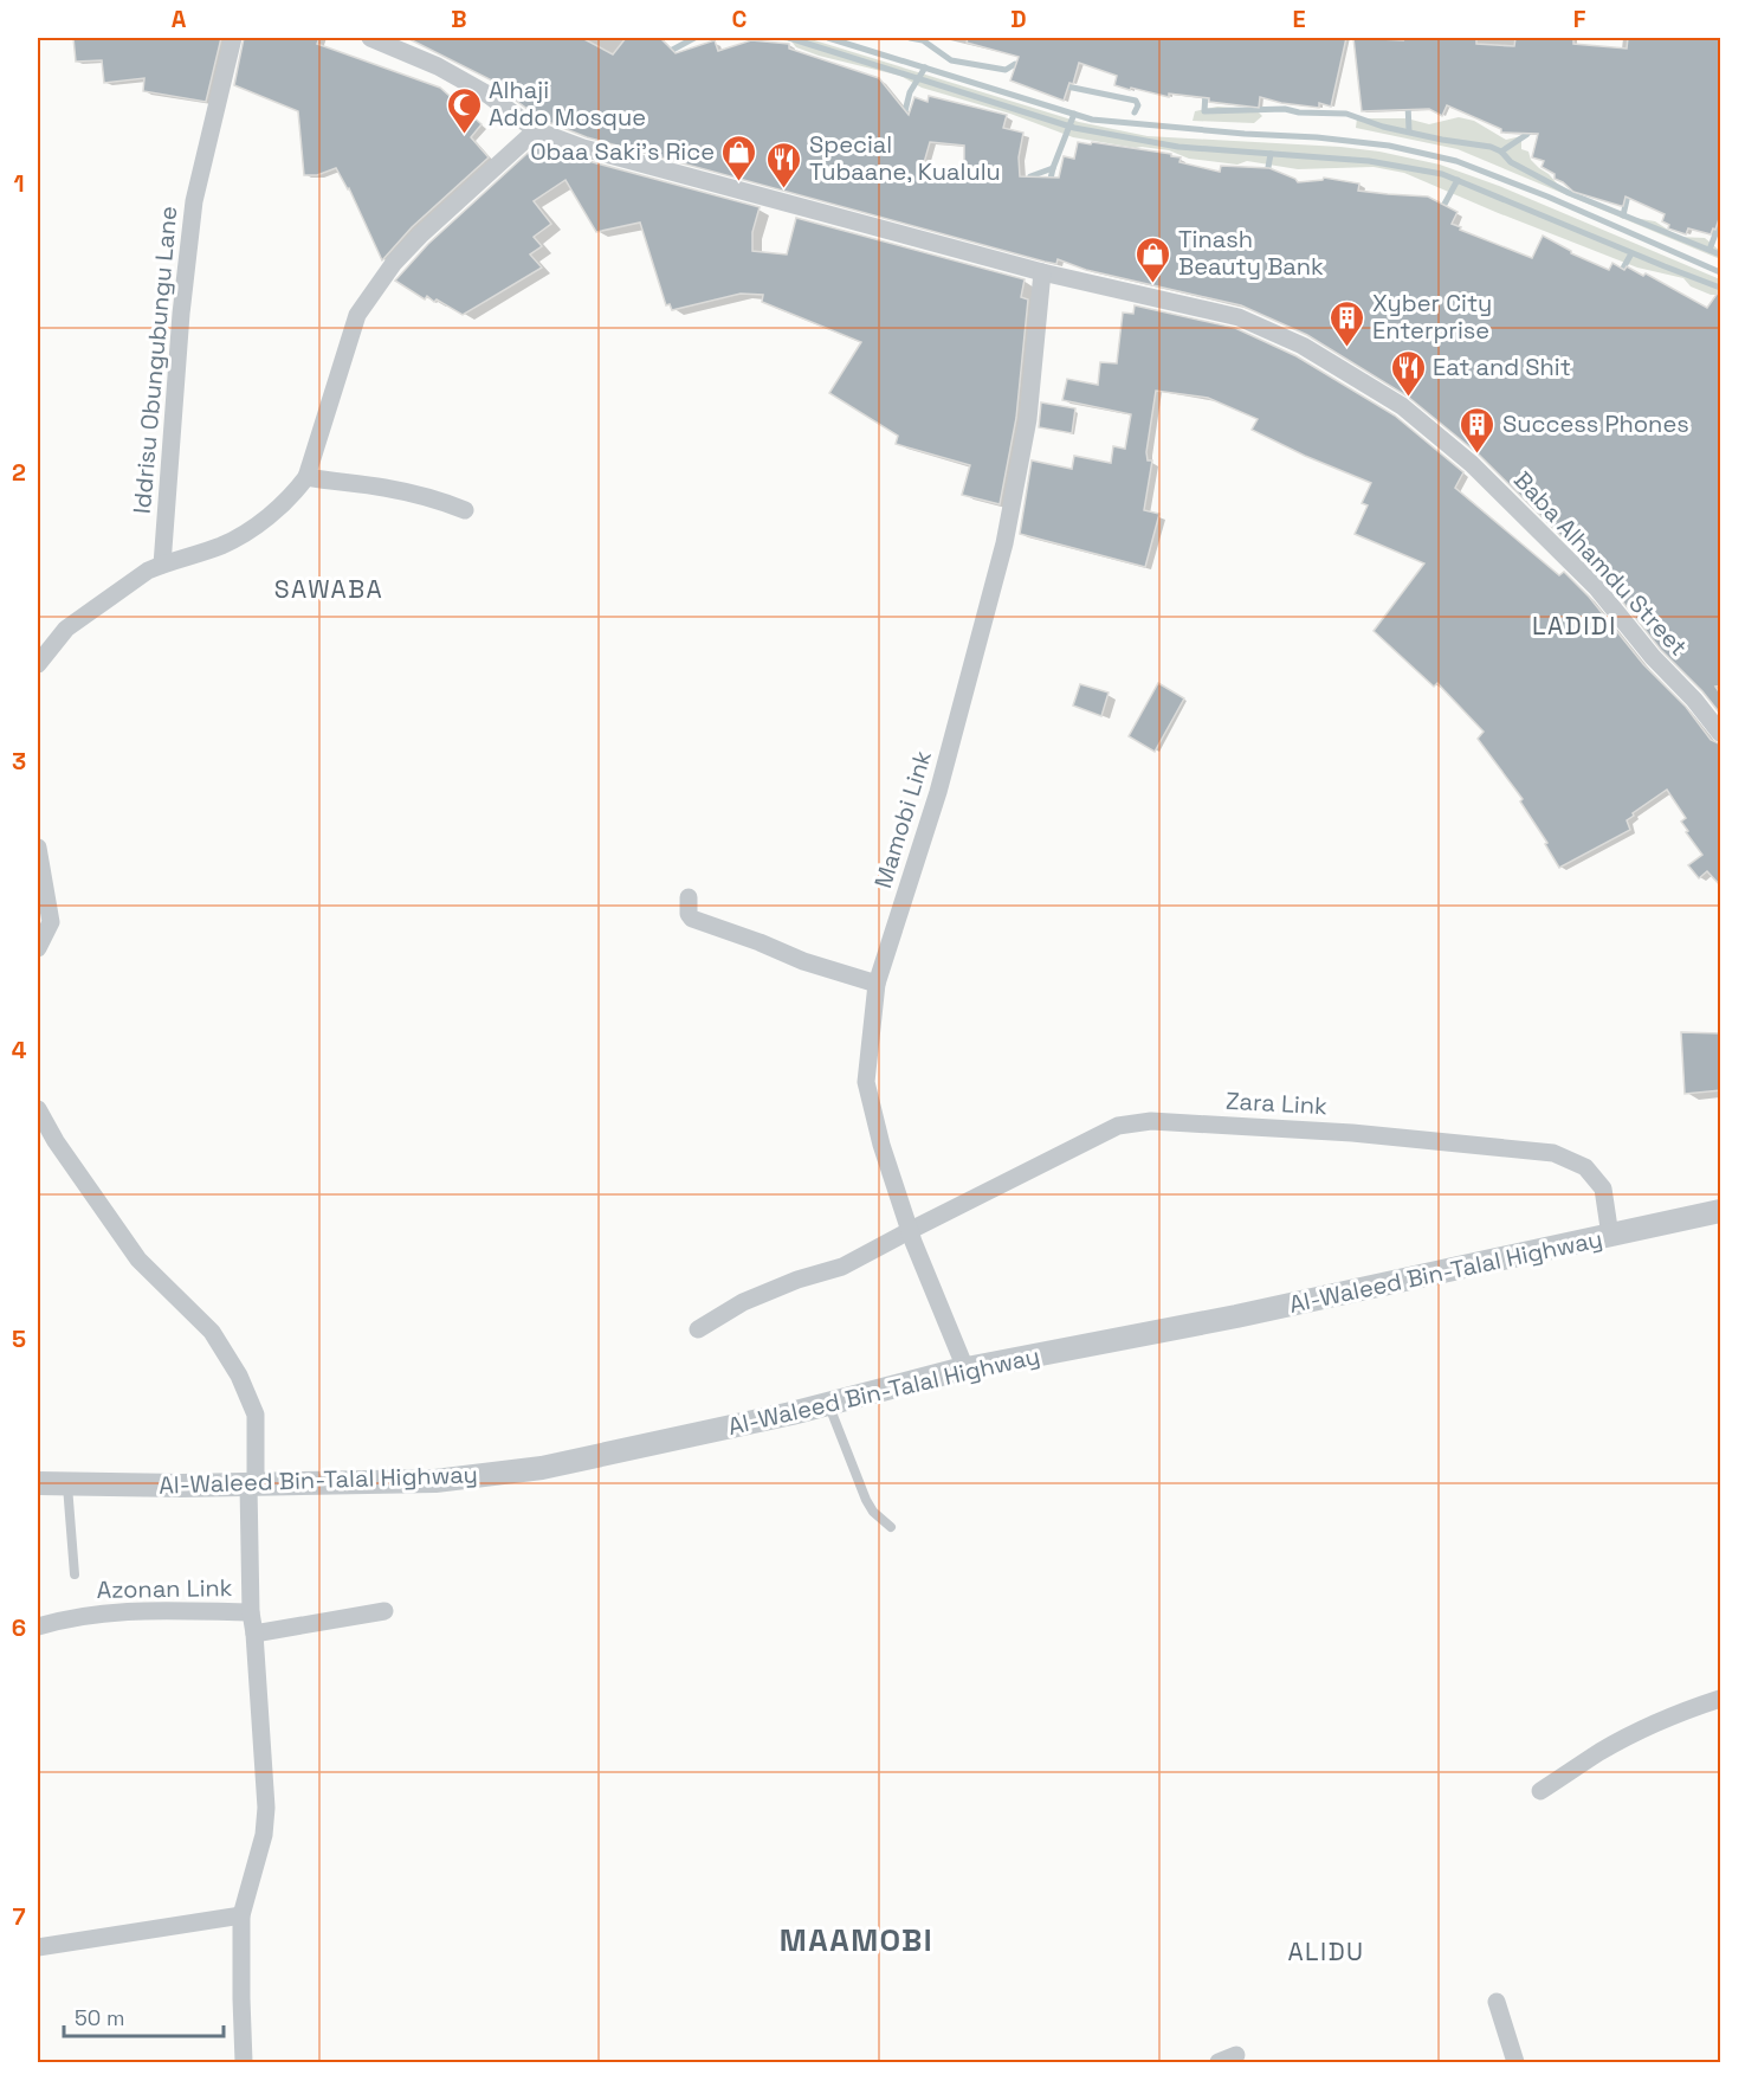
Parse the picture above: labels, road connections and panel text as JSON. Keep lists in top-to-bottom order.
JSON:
{
  "streets": {
    "street": [
      "Iddrisu Obungubungu Lane",
      "Baba Alhamdu Street",
      "Mamobi Link",
      "Zara Link",
      "Al-Waleed Bin-Talal Highway",
      "Azonan Link"
    ]
  },
  "crossings": [
    ["Baba Alhamdu Street", "Mamobi Link"],
    ["Mamobi Link", "Zara Link"],
    ["Mamobi Link", "Al-Waleed Bin-Talal Highway"],
    ["Zara Link", "Al-Waleed Bin-Talal Highway"]
  ],
  "districts": [
    "SAWABA",
    "LADIDI",
    "MAAMOBI",
    "ALIDU"
  ],
  "places": {
    "mosque": ["Alhaji Addo Mosque"],
    "shop": ["Obaa Saki's Rice", "Tinash Beauty Bank"],
    "restaurant": ["Special Tubaane, Kualulu", "Eat and Shit"],
    "building": ["Xyber City Enterprise", "Success Phones"]
  },
  "scale_bar": "50 m",
  "grid": {
    "columns": [
      "A",
      "B",
      "C",
      "D",
      "E",
      "F"
    ],
    "rows": [
      "1",
      "2",
      "3",
      "4",
      "5",
      "6",
      "7"
    ]
  }
}
